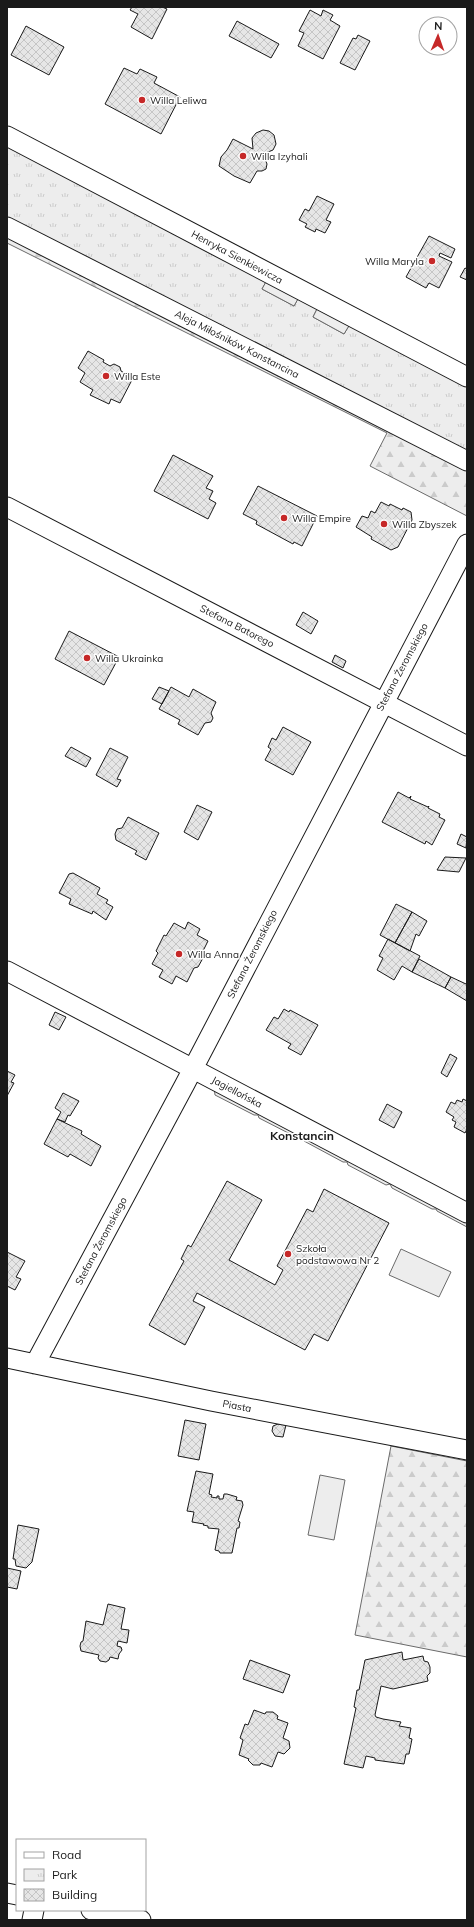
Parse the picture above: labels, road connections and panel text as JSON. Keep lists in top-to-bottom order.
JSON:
{
  "streets": {
    "street": [
      "Henryka Sienkiewicza",
      "Aleja Miłośników Konstancina",
      "Stefana Batorego",
      "Stefana Żeromskiego",
      "Jagiellońska",
      "Piasta"
    ]
  },
  "crossings": [
    ["Stefana Batorego", "Stefana Żeromskiego"],
    ["Stefana Żeromskiego", "Jagiellońska"],
    ["Stefana Żeromskiego", "Piasta"]
  ],
  "districts": ["Konstancin"],
  "places": [
    "Willa Leliwa",
    "Willa Izyhali",
    "Willa Maryla",
    "Willa Este",
    "Willa Empire",
    "Willa Zbyszek",
    "Willa Ukrainka",
    "Willa Anna",
    "Szkoła podstawowa Nr 2"
  ],
  "legend": ["Road", "Park", "Building"],
  "north": "top"
}
